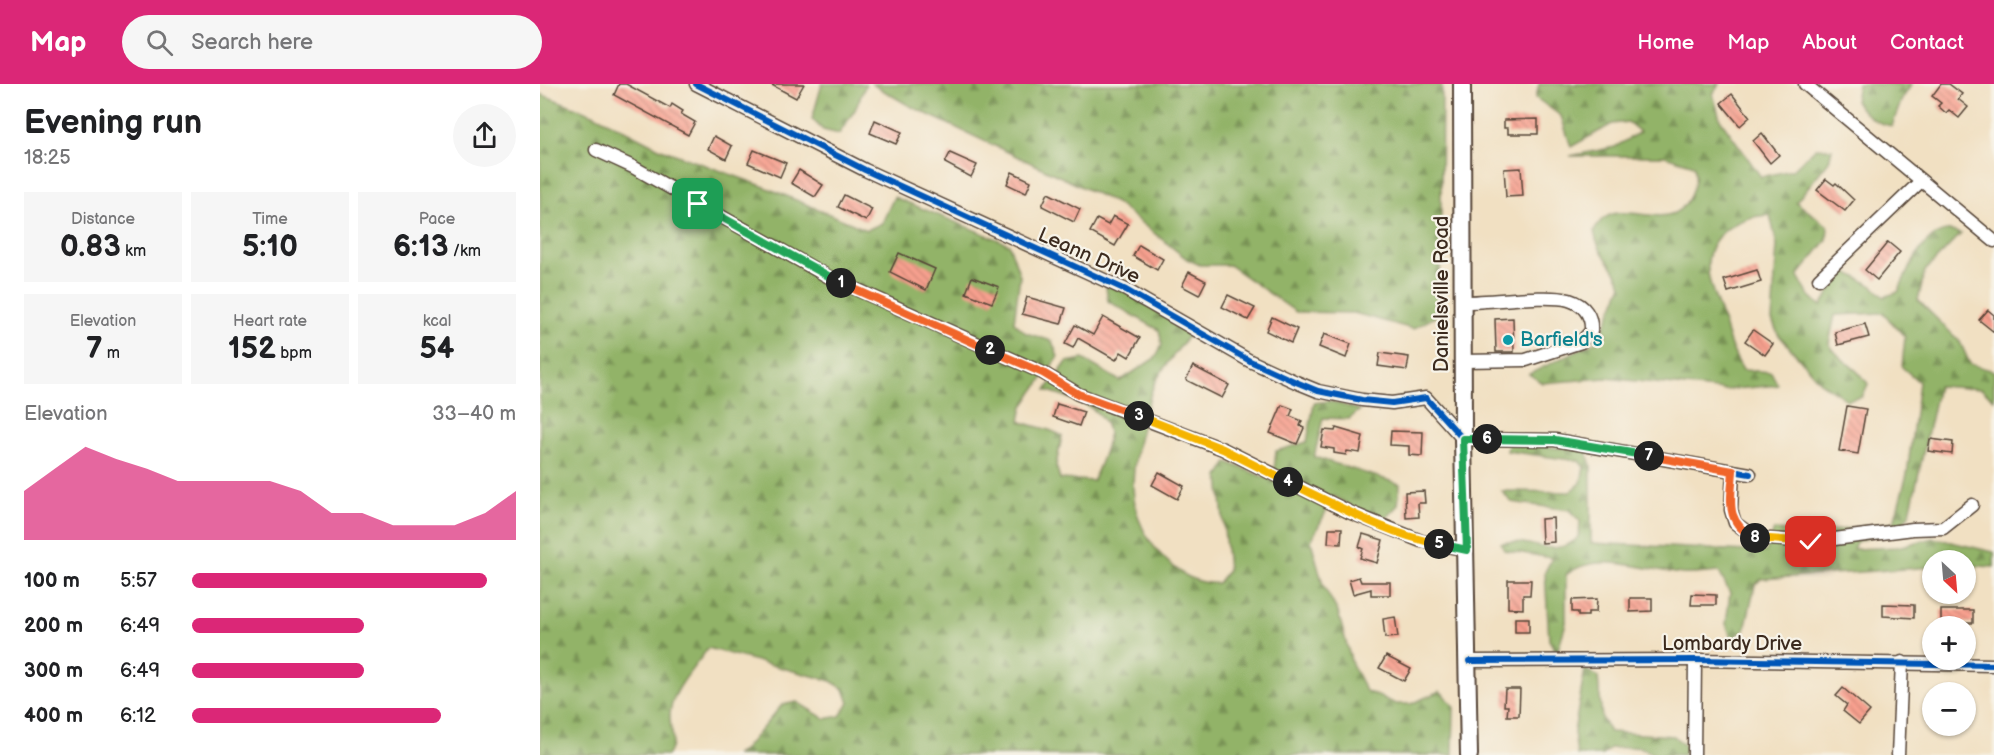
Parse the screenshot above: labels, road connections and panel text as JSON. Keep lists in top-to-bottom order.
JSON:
{
  "streets": {
    "main road": ["Danielsville Road"],
    "street": ["Leann Drive", "Lombardy Drive"]
  },
  "crossings": [
    ["Leann Drive", "Danielsville Road"],
    ["Danielsville Road", "Lombardy Drive"]
  ],
  "places": ["Barfield's"],
  "north": "bottom right",
  "page": {
    "header": "Map",
    "search": "Search here",
    "nav": [
      "Home",
      "Map",
      "About",
      "Contact"
    ],
    "heading": ["Evening run", "18:25"],
    "stats": [
      ["Distance", "0.83 km"],
      ["Time", "5:10"],
      ["Pace", "6:13 /km"],
      ["Elevation", "7 m"],
      ["Heart rate", "152 bpm"],
      ["kcal", "54"]
    ],
    "pins": [
      "1",
      "2",
      "3",
      "6",
      "7",
      "4",
      "8",
      "5"
    ],
    "chart": ["Elevation", "33–40 m"],
    "map_buttons": ["+", "−"],
    "list": [
      {
        "name": "100 m",
        "note": "5:57"
      },
      {
        "name": "200 m",
        "note": "6:49"
      },
      {
        "name": "300 m",
        "note": "6:49"
      },
      {
        "name": "400 m",
        "note": "6:12"
      }
    ]
  }
}
